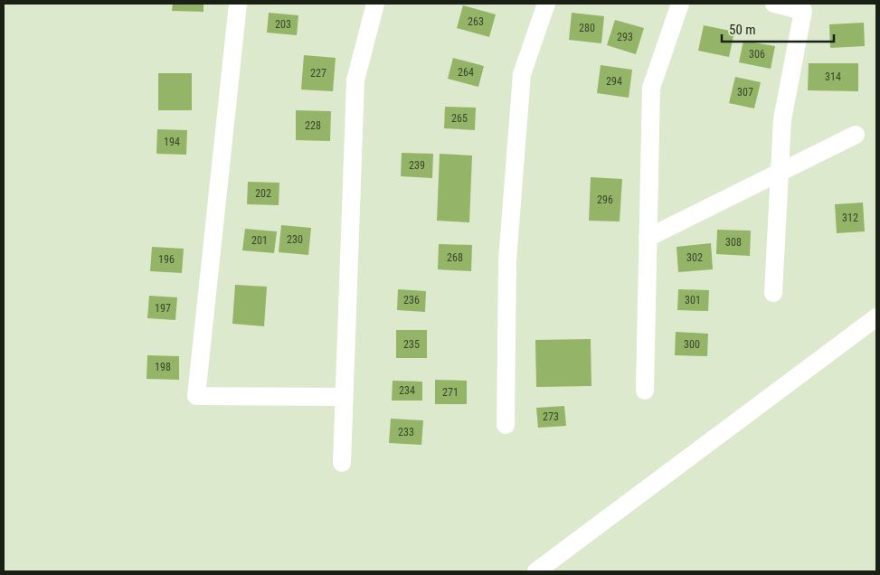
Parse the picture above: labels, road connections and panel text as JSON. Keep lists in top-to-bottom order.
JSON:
{
  "house_numbers": [
    "263",
    "203",
    "280",
    "293",
    "306",
    "264",
    "227",
    "314",
    "294",
    "307",
    "265",
    "228",
    "194",
    "239",
    "202",
    "296",
    "312",
    "230",
    "201",
    "308",
    "268",
    "302",
    "196",
    "236",
    "301",
    "197",
    "235",
    "300",
    "198",
    "234",
    "271",
    "273",
    "233"
  ],
  "scale_bar": "50 m"
}
